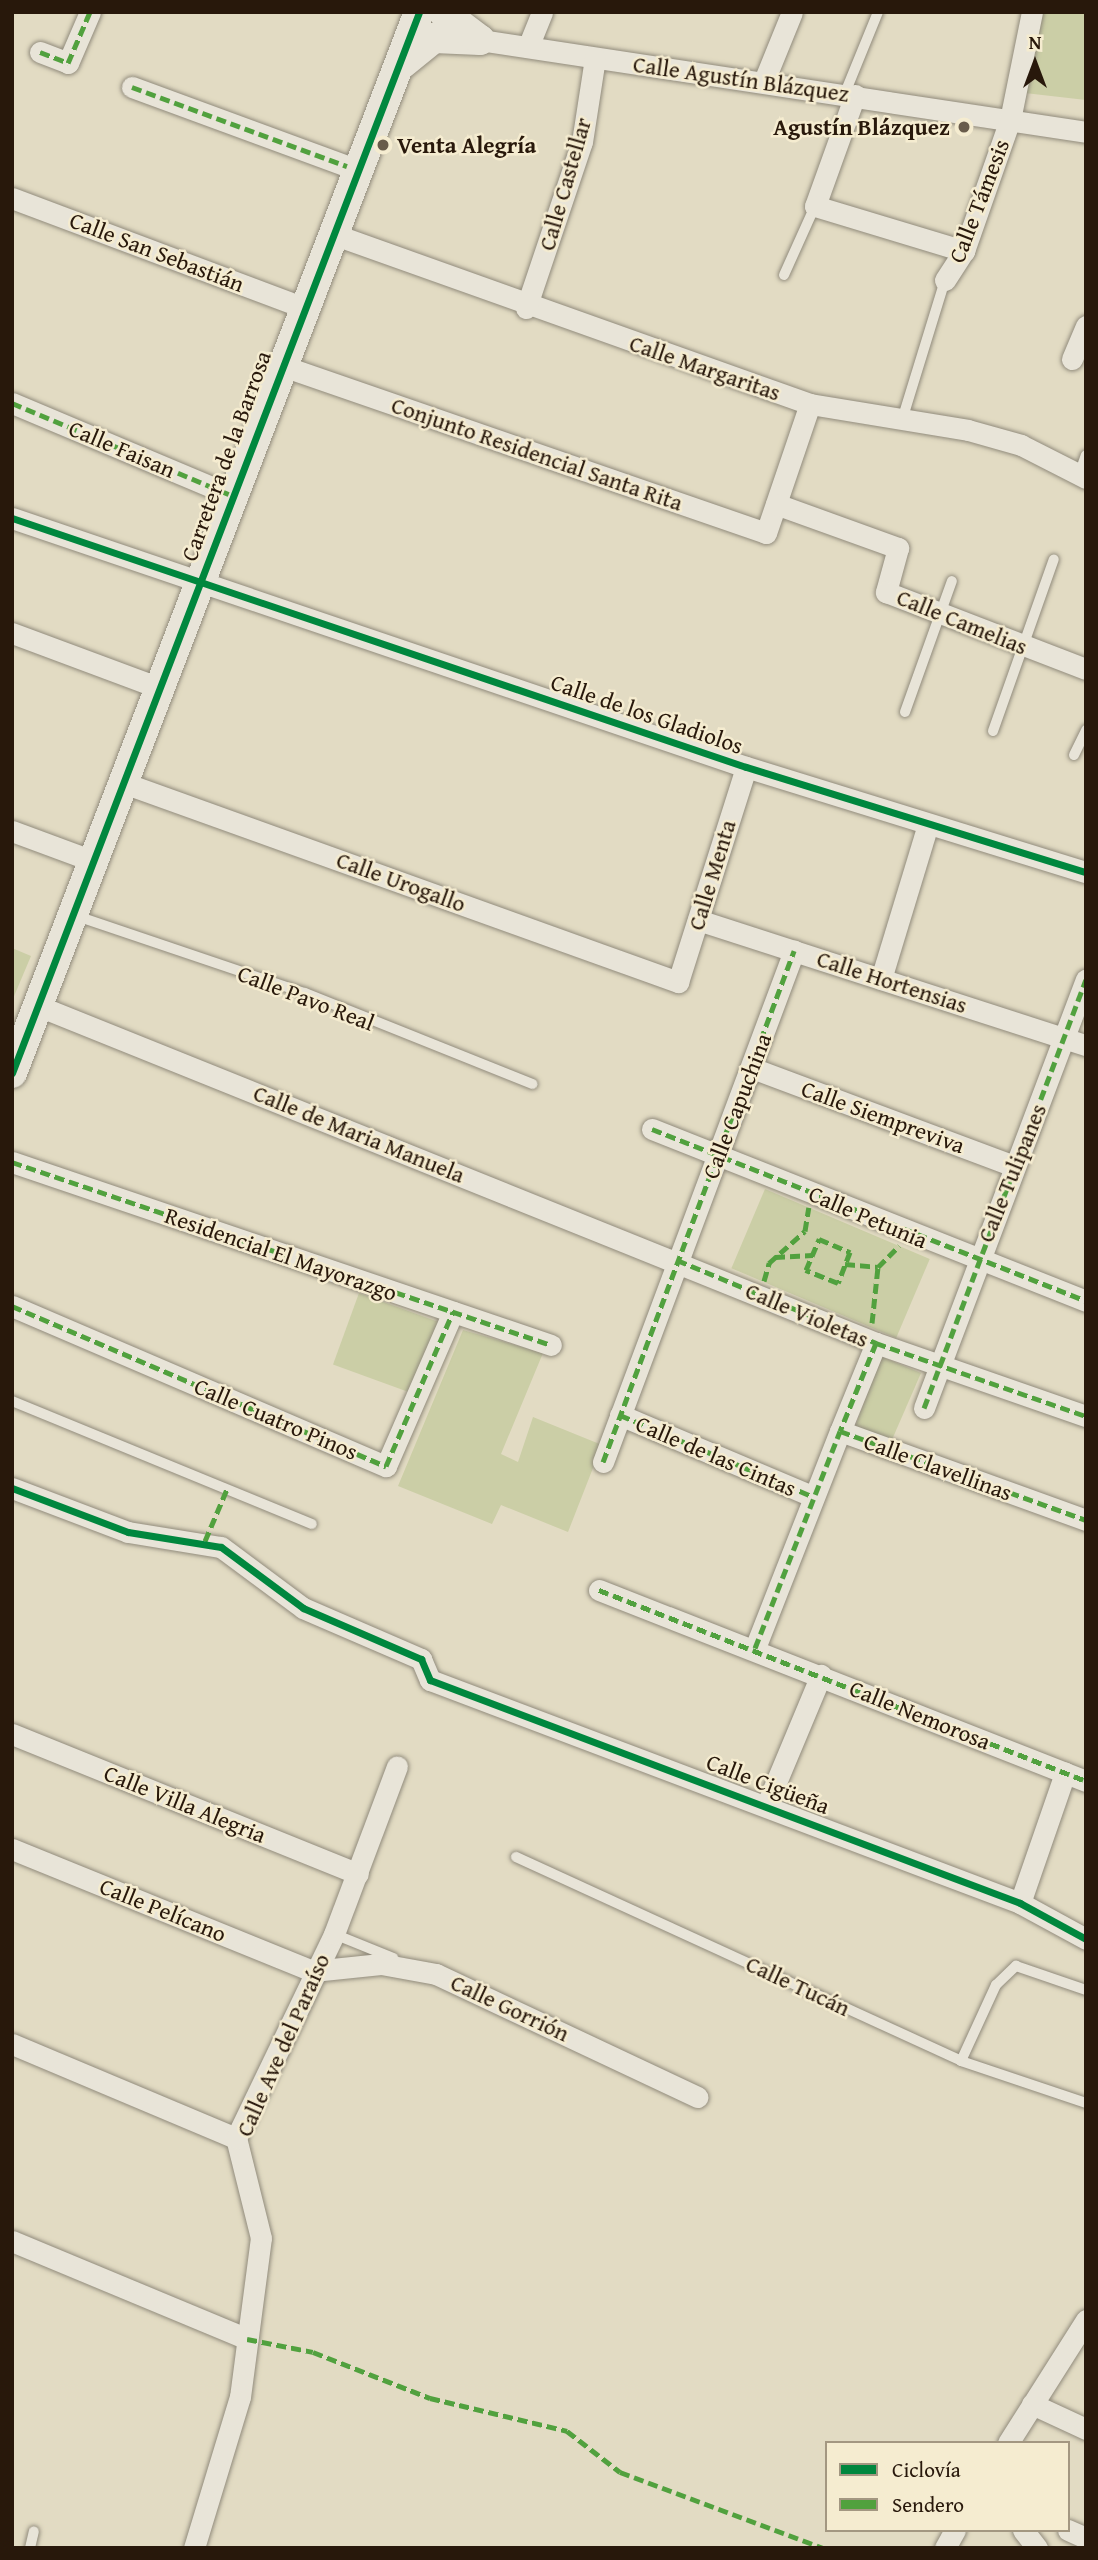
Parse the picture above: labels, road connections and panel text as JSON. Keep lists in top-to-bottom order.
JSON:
{
  "streets": {
    "street": [
      "Calle Agustín Blázquez",
      "Calle Castellar",
      "Calle Támesis",
      "Calle San Sebastián",
      "Calle Margaritas",
      "Calle Faisan",
      "Conjunto Residencial Santa Rita",
      "Carretera de la Barrosa",
      "Calle Camelias",
      "Calle de los Gladiolos",
      "Calle Menta",
      "Calle Urogallo",
      "Calle Hortensias",
      "Calle Capuchina",
      "Calle Siempreviva",
      "Calle de Maria Manuela",
      "Calle Tulipanes",
      "Calle Petunia",
      "Residencial El Mayorazgo",
      "Calle Violetas",
      "Calle Cuatro Pinos",
      "Calle de las Cintas",
      "Calle Clavellinas",
      "Calle Nemorosa",
      "Calle Cigüeña",
      "Calle Villa Alegria",
      "Calle Pelícano",
      "Calle Gorrión",
      "Calle Ave del Paraíso"
    ],
    "lane": ["Calle Pavo Real", "Calle Tucán"]
  },
  "crossings": [
    ["Calle Agustín Blázquez", "Calle Castellar"],
    ["Calle Agustín Blázquez", "Calle Támesis"],
    ["Calle Agustín Blázquez", "Carretera de la Barrosa"],
    ["Calle Castellar", "Calle Margaritas"],
    ["Calle San Sebastián", "Carretera de la Barrosa"],
    ["Calle Margaritas", "Carretera de la Barrosa"],
    ["Calle Faisan", "Carretera de la Barrosa"],
    ["Conjunto Residencial Santa Rita", "Carretera de la Barrosa"],
    ["Conjunto Residencial Santa Rita", "Calle Camelias"],
    ["Carretera de la Barrosa", "Calle de los Gladiolos"],
    ["Carretera de la Barrosa", "Calle Urogallo"],
    ["Carretera de la Barrosa", "Calle Pavo Real"],
    ["Carretera de la Barrosa", "Calle de Maria Manuela"],
    ["Calle de los Gladiolos", "Calle Menta"],
    ["Calle Menta", "Calle Urogallo"],
    ["Calle Menta", "Calle Hortensias"],
    ["Calle Hortensias", "Calle Capuchina"],
    ["Calle Hortensias", "Calle Tulipanes"],
    ["Calle Capuchina", "Calle Siempreviva"],
    ["Calle Capuchina", "Calle de Maria Manuela"],
    ["Calle Capuchina", "Calle Petunia"],
    ["Calle Capuchina", "Calle Violetas"],
    ["Calle Capuchina", "Calle de las Cintas"],
    ["Calle Siempreviva", "Calle Tulipanes"],
    ["Calle de Maria Manuela", "Calle Violetas"],
    ["Calle Tulipanes", "Calle Petunia"],
    ["Calle Tulipanes", "Calle Violetas"],
    ["Residencial El Mayorazgo", "Calle Cuatro Pinos"],
    ["Calle Violetas", "Calle Clavellinas"],
    ["Calle Villa Alegria", "Calle Ave del Paraíso"],
    ["Calle Pelícano", "Calle Gorrión"],
    ["Calle Pelícano", "Calle Ave del Paraíso"],
    ["Calle Gorrión", "Calle Ave del Paraíso"]
  ],
  "places": ["Agustín Blázquez", "Venta Alegría"],
  "legend": ["Ciclovía", "Sendero"],
  "north": "top"
}
